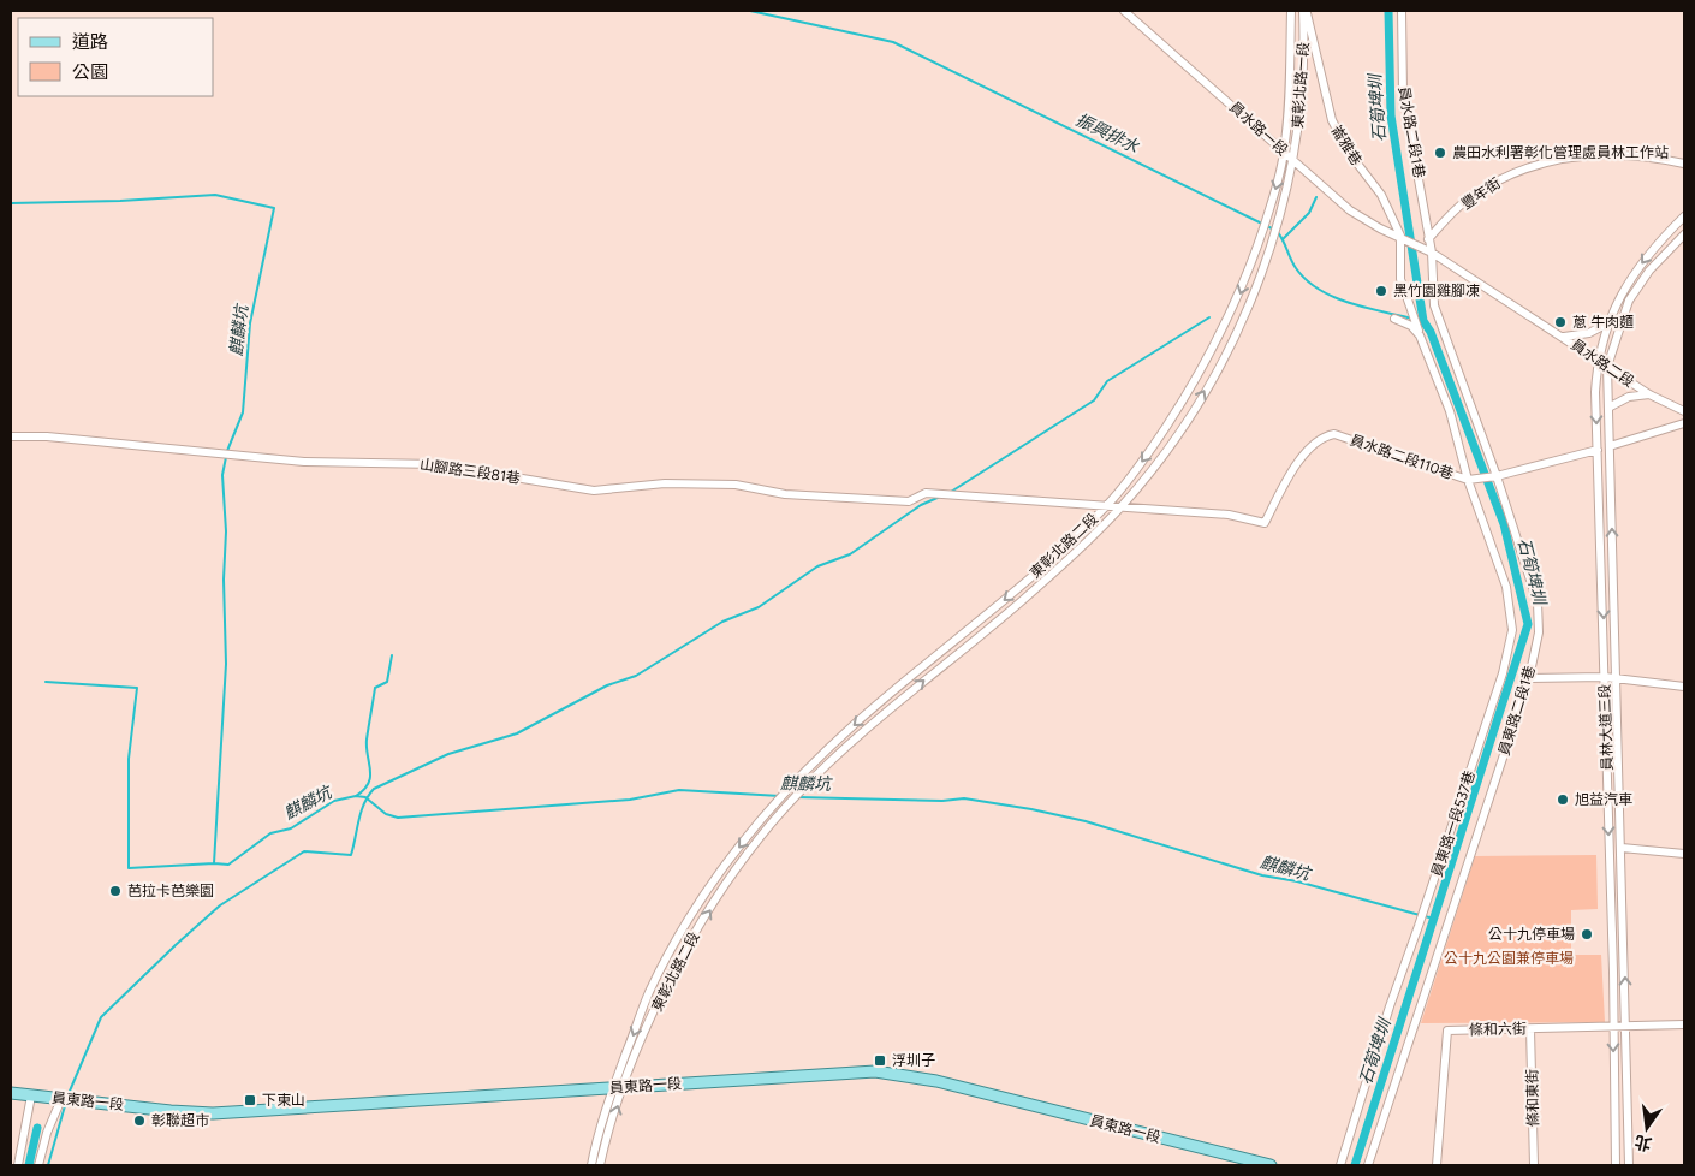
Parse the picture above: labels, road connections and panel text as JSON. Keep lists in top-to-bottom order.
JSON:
{
  "streets": {
    "main road": ["員東路一段"],
    "street": [
      "東彰北路一段",
      "員水路一段",
      "員水路二段1巷",
      "崙雅巷",
      "豐年街",
      "員水路二段",
      "員水路二段110巷",
      "山腳路三段81巷",
      "東彰北路二段",
      "員東路二段1巷",
      "員林大道三段",
      "員東路一段537巷",
      "條和六街",
      "條和東街"
    ]
  },
  "crossings": [
    ["東彰北路一段", "員水路一段"],
    ["東彰北路一段", "崙雅巷"],
    ["東彰北路一段", "東彰北路二段"],
    ["員水路一段", "員水路二段1巷"],
    ["員水路一段", "崙雅巷"],
    ["員水路一段", "員水路二段"],
    ["員水路一段", "東彰北路二段"],
    ["員水路一段", "員東路二段1巷"],
    ["員水路一段", "員東路一段537巷"],
    ["員水路二段1巷", "豐年街"],
    ["員水路二段1巷", "員水路二段"],
    ["員水路二段1巷", "員東路二段1巷"],
    ["崙雅巷", "員東路一段537巷"],
    ["員水路二段", "員東路二段1巷"],
    ["員水路二段", "員林大道三段"],
    ["員水路二段110巷", "東彰北路二段"],
    ["員水路二段110巷", "員東路一段537巷"],
    ["山腳路三段81巷", "東彰北路二段"],
    ["東彰北路二段", "員東路一段"],
    ["員林大道三段", "條和六街"],
    ["條和六街", "條和東街"]
  ],
  "water": ["石筍埤圳", "振興排水", "麒麟坑"],
  "parks": ["公十九公園兼停車場"],
  "places": {
    "other": [
      "農田水利署彰化管理處員林工作站",
      "黑竹園雞腳凍",
      "蔥 牛肉麵",
      "旭益汽車",
      "芭拉卡芭樂園",
      "公十九停車場",
      "彰聯超市"
    ],
    "transit": ["浮圳子", "下東山"]
  },
  "legend": ["道路", "公園"],
  "north": "bottom"
}
